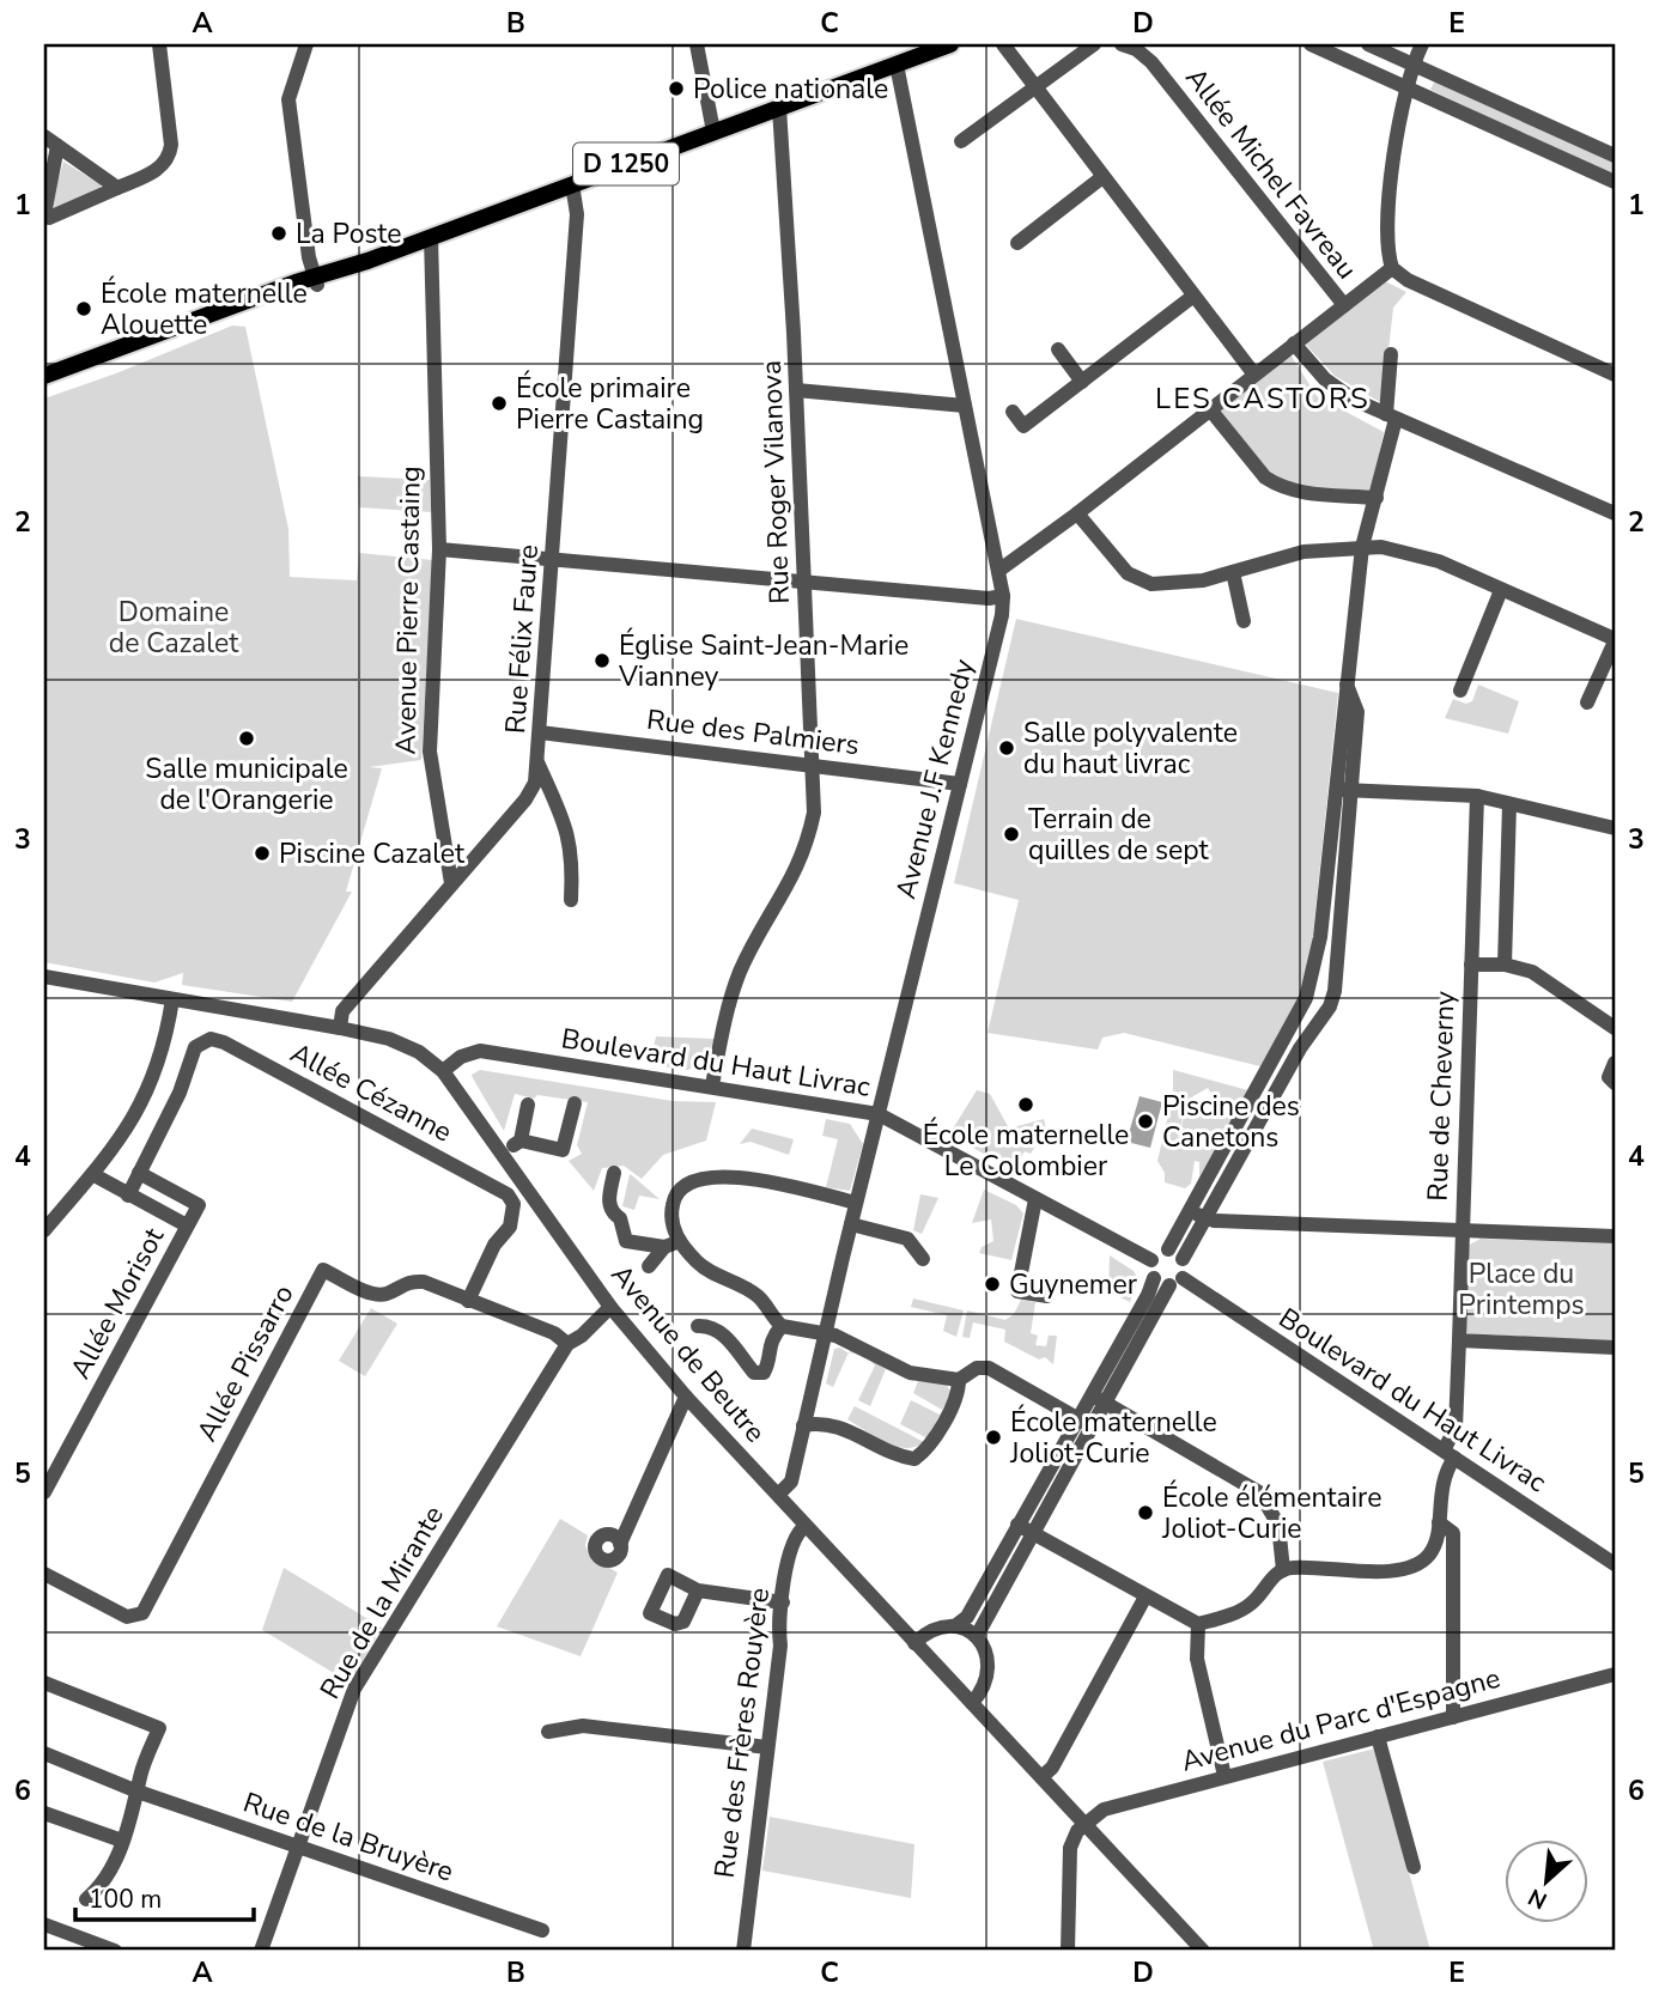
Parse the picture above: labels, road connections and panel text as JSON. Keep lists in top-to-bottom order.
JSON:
{
  "streets": {
    "main road": ["D 1250"],
    "street": [
      "Allée Michel Favreau",
      "Rue Roger Vilanova",
      "Avenue Pierre Castaing",
      "Rue Félix Faure",
      "Rue des Palmiers",
      "Avenue J.F Kennedy",
      "Boulevard du Haut Livrac",
      "Allée Cézanne",
      "Rue de Cheverny",
      "Allée Morisot",
      "Avenue de Beutre",
      "Allée Pissarro",
      "Rue de la Mirante",
      "Avenue du Parc d'Espagne",
      "Rue des Frères Rouyère",
      "Rue de la Bruyère"
    ]
  },
  "crossings": [
    ["D 1250", "Rue Roger Vilanova"],
    ["D 1250", "Avenue Pierre Castaing"],
    ["D 1250", "Rue Félix Faure"],
    ["D 1250", "Avenue J.F Kennedy"],
    ["Rue Roger Vilanova", "Rue des Palmiers"],
    ["Rue Roger Vilanova", "Boulevard du Haut Livrac"],
    ["Avenue Pierre Castaing", "Rue Félix Faure"],
    ["Rue Félix Faure", "Rue des Palmiers"],
    ["Rue Félix Faure", "Avenue de Beutre"],
    ["Rue des Palmiers", "Avenue J.F Kennedy"],
    ["Avenue J.F Kennedy", "Boulevard du Haut Livrac"],
    ["Avenue J.F Kennedy", "Avenue de Beutre"],
    ["Boulevard du Haut Livrac", "Avenue de Beutre"],
    ["Allée Cézanne", "Allée Pissarro"],
    ["Avenue de Beutre", "Rue de la Mirante"],
    ["Avenue de Beutre", "Avenue du Parc d'Espagne"],
    ["Avenue de Beutre", "Rue des Frères Rouyère"],
    ["Rue de la Mirante", "Rue de la Bruyère"]
  ],
  "districts": ["LES CASTORS"],
  "parks": ["Domaine de Cazalet", "Place du Printemps"],
  "places": [
    "Police nationale",
    "La Poste",
    "École maternelle Alouette",
    "École primaire Pierre Castaing",
    "Église Saint-Jean-Marie Vianney",
    "Salle municipale de l'Orangerie",
    "Salle polyvalente du haut livrac",
    "Terrain de quilles de sept",
    "Piscine Cazalet",
    "École maternelle Le Colombier",
    "Piscine des Canetons",
    "Guynemer",
    "École maternelle Joliot-Curie",
    "École élémentaire Joliot-Curie"
  ],
  "scale_bar": "100 m",
  "north": "bottom left",
  "grid": {
    "columns": [
      "A",
      "B",
      "C",
      "D",
      "E"
    ],
    "rows": [
      "1",
      "2",
      "3",
      "4",
      "5",
      "6"
    ]
  }
}
